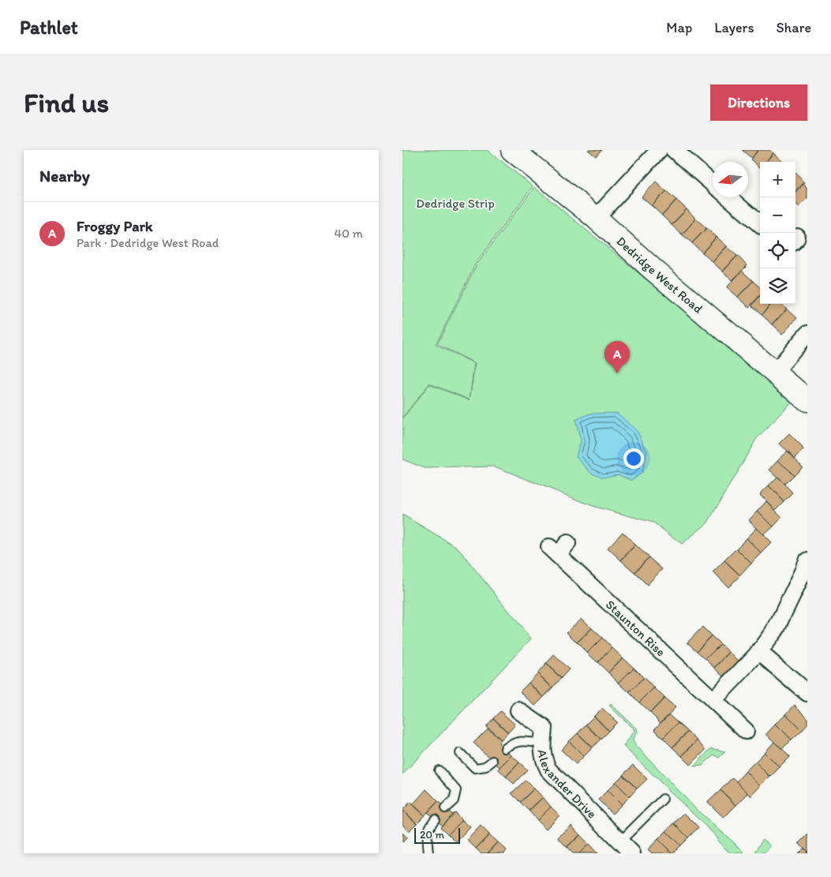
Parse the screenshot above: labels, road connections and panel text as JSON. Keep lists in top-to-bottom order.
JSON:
{
  "streets": {
    "street": ["Dedridge West Road", "Staunton Rise", "Alexander Drive"]
  },
  "parks": ["Dedridge Strip"],
  "scale_bar": "20 m",
  "north": "left",
  "page": {
    "header": "Pathlet",
    "nav": ["Map", "Layers", "Share"],
    "buttons": "Directions",
    "title": "Find us",
    "heading": "Nearby",
    "map_buttons": ["+", "−"],
    "list": [
      {
        "mark": "A",
        "name": "Froggy Park",
        "note": "Park · Dedridge West Road",
        "value": "40 m"
      }
    ],
    "pins": "A",
    "scale": "20 m"
  }
}
